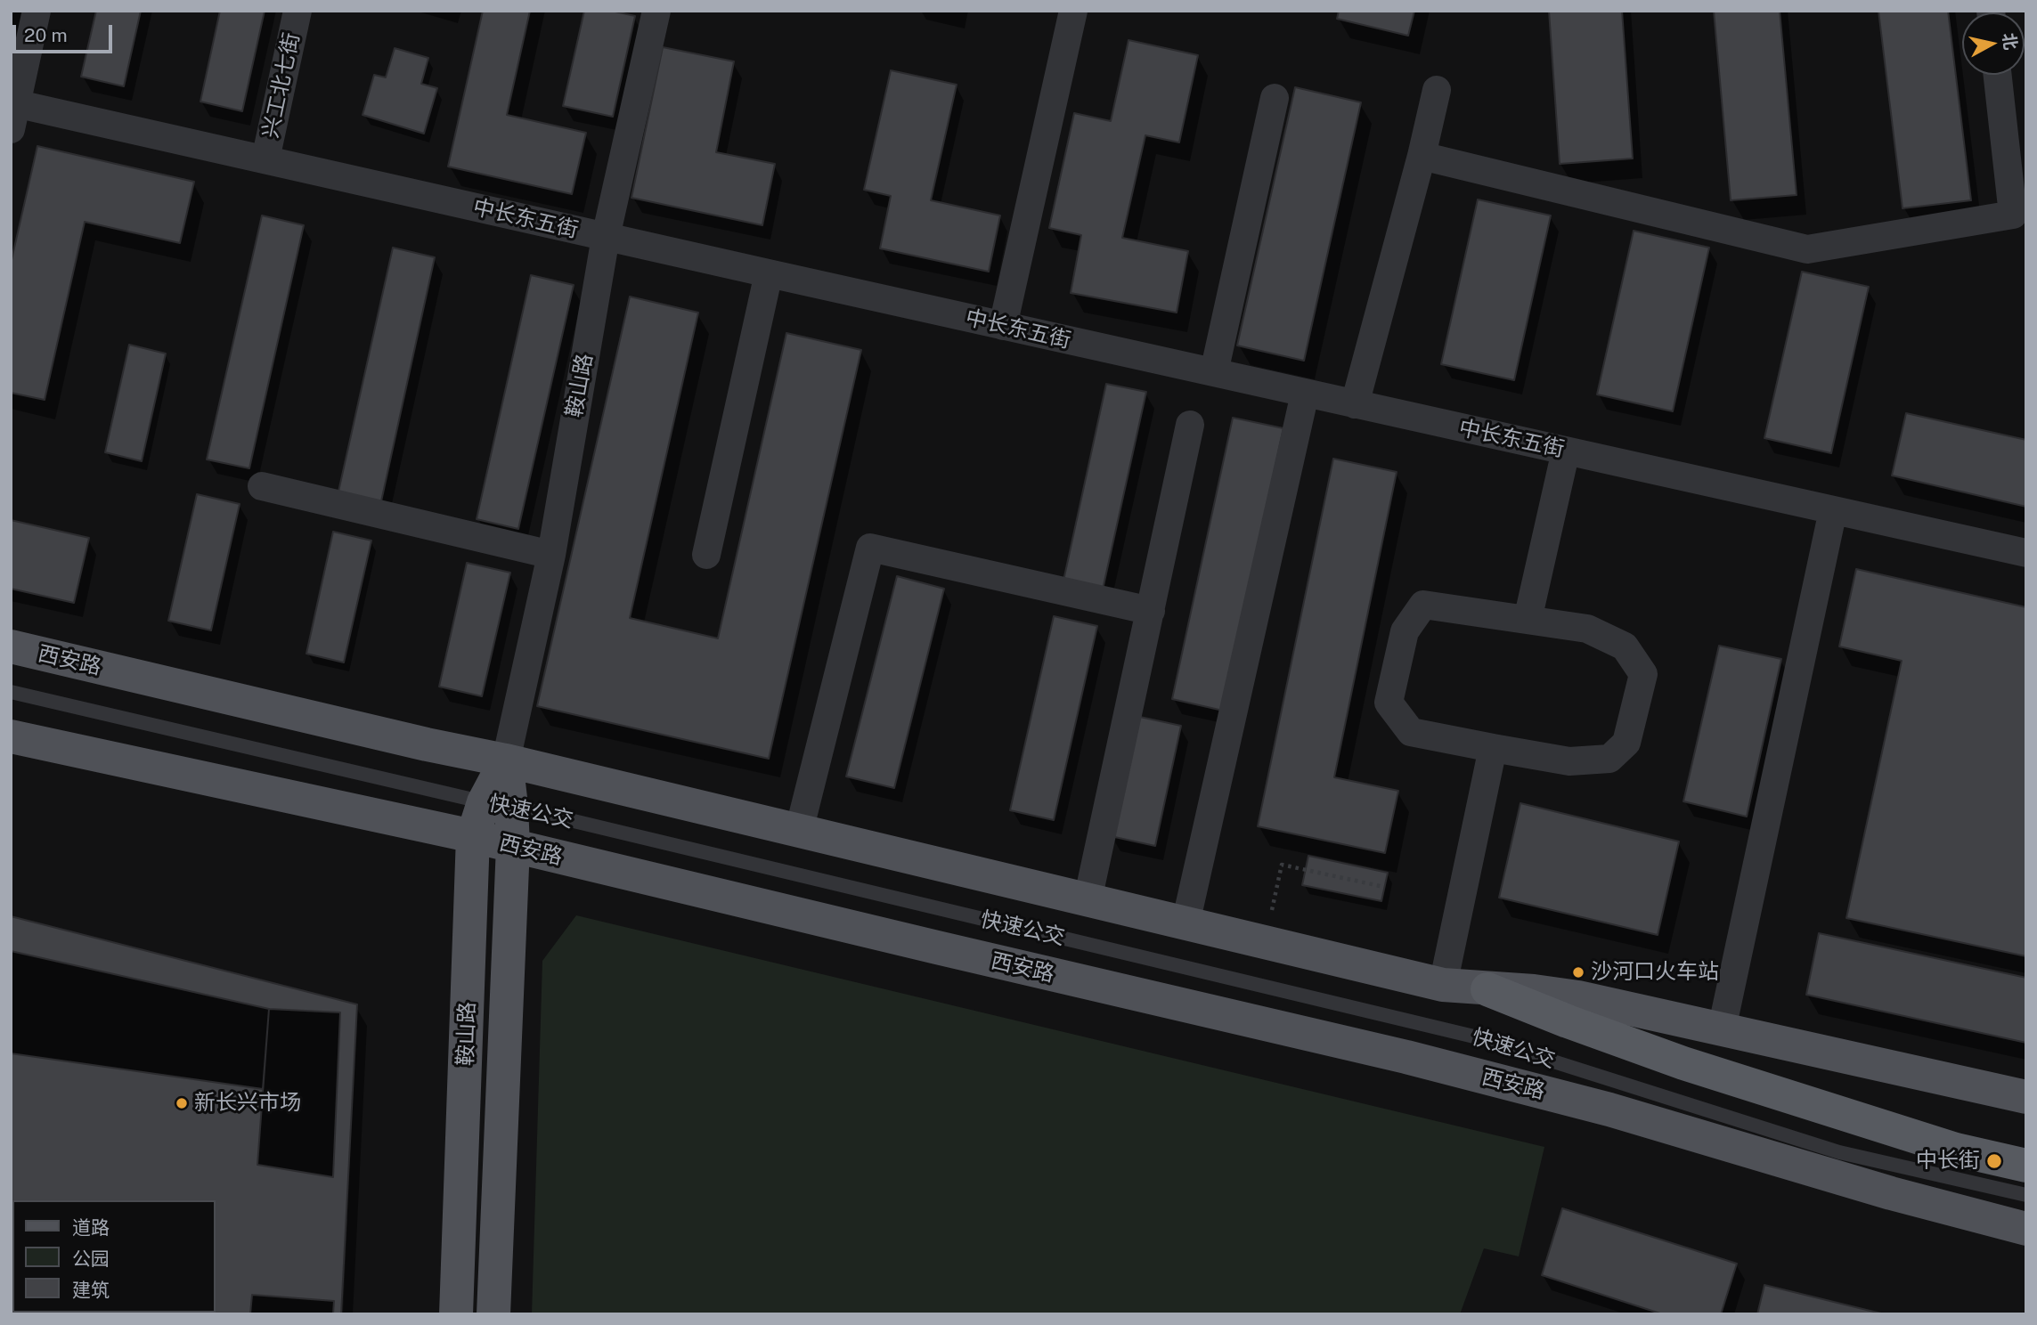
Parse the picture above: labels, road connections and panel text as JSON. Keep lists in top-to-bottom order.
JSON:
{
  "streets": {
    "main road": ["鞍山路", "西安路"],
    "street": ["兴工北七街", "中长东五街"],
    "lane": ["快速公交"]
  },
  "crossings": [
    ["兴工北七街", "中长东五街"],
    ["中长东五街", "鞍山路"],
    ["鞍山路", "西安路"],
    ["鞍山路", "快速公交"]
  ],
  "places": ["沙河口火车站", "新长兴市场", "中长街"],
  "legend": ["道路", "公园", "建筑"],
  "scale_bar": "20 m",
  "north": "right"
}
